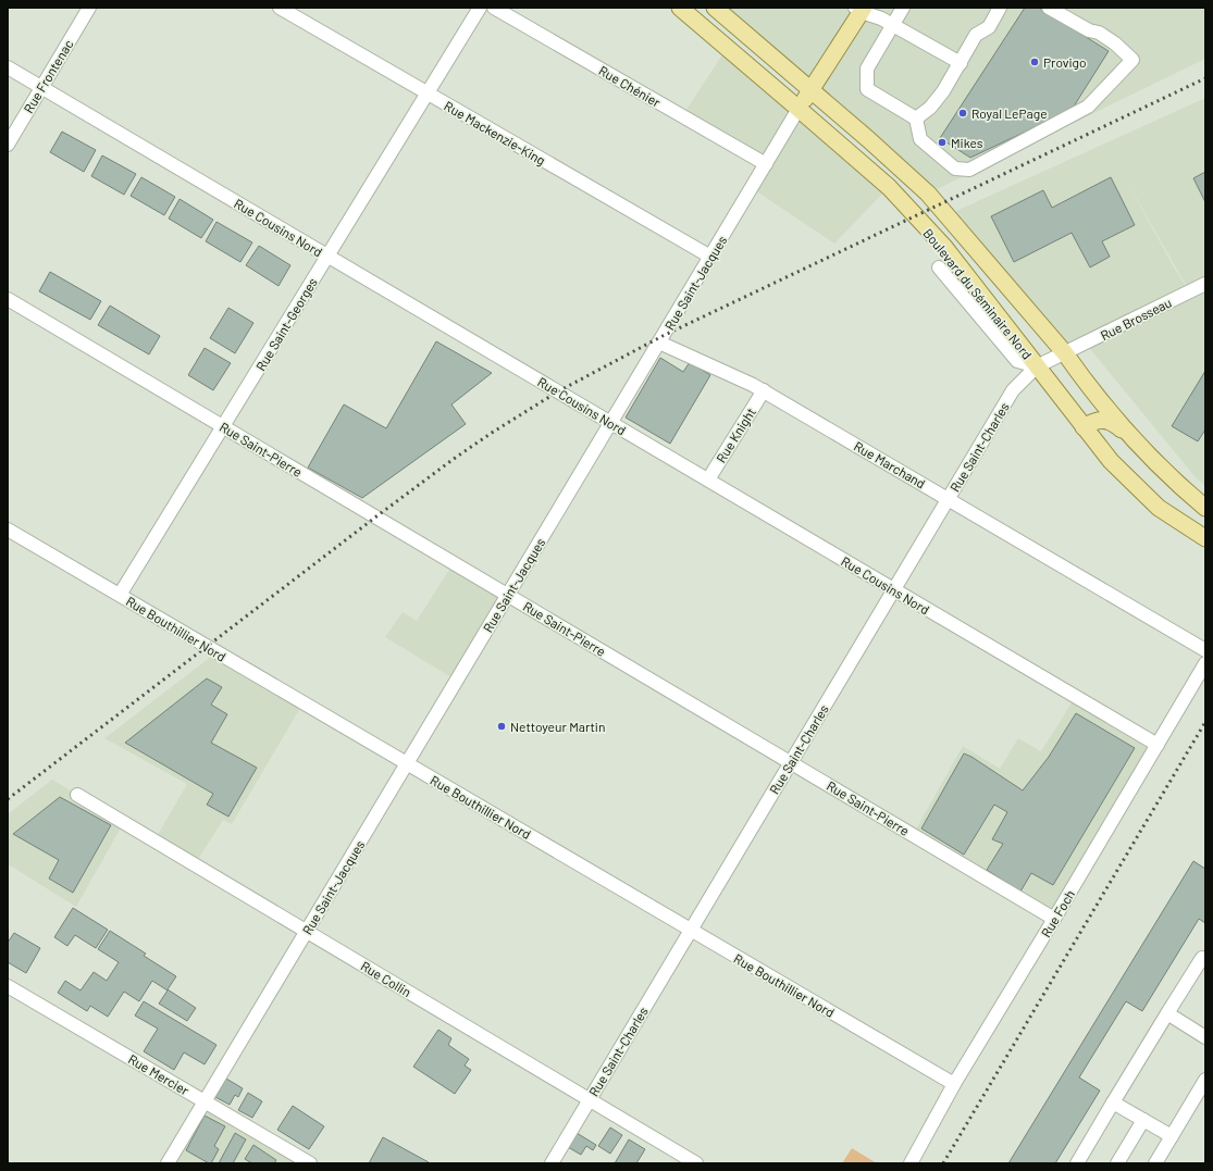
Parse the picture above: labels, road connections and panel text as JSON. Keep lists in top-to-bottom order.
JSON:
{
  "streets": {
    "main road": ["Rue Saint-Jacques", "Boulevard du Séminaire Nord"],
    "street": [
      "Rue Frontenac",
      "Rue Chénier",
      "Rue Mackenzie-King",
      "Rue Cousins Nord",
      "Rue Brosseau",
      "Rue Saint-Georges",
      "Rue Knight",
      "Rue Saint-Charles",
      "Rue Saint-Pierre",
      "Rue Marchand",
      "Rue Bouthillier Nord",
      "Rue Foch",
      "Rue Collin",
      "Rue Mercier"
    ]
  },
  "crossings": [
    ["Rue Frontenac", "Rue Cousins Nord"],
    ["Rue Chénier", "Rue Saint-Jacques"],
    ["Rue Mackenzie-King", "Rue Saint-Jacques"],
    ["Rue Mackenzie-King", "Rue Saint-Georges"],
    ["Rue Cousins Nord", "Rue Saint-Jacques"],
    ["Rue Cousins Nord", "Rue Saint-Georges"],
    ["Rue Cousins Nord", "Rue Knight"],
    ["Rue Cousins Nord", "Rue Saint-Charles"],
    ["Rue Cousins Nord", "Rue Foch"],
    ["Rue Saint-Jacques", "Boulevard du Séminaire Nord"],
    ["Rue Saint-Jacques", "Rue Saint-Pierre"],
    ["Rue Saint-Jacques", "Rue Marchand"],
    ["Rue Saint-Jacques", "Rue Bouthillier Nord"],
    ["Rue Saint-Jacques", "Rue Collin"],
    ["Rue Saint-Jacques", "Rue Mercier"],
    ["Boulevard du Séminaire Nord", "Rue Brosseau"],
    ["Boulevard du Séminaire Nord", "Rue Saint-Charles"],
    ["Rue Brosseau", "Rue Saint-Charles"],
    ["Rue Saint-Georges", "Rue Saint-Pierre"],
    ["Rue Saint-Georges", "Rue Bouthillier Nord"],
    ["Rue Knight", "Rue Marchand"],
    ["Rue Saint-Charles", "Rue Saint-Pierre"],
    ["Rue Saint-Charles", "Rue Marchand"],
    ["Rue Saint-Charles", "Rue Bouthillier Nord"],
    ["Rue Saint-Charles", "Rue Collin"],
    ["Rue Saint-Pierre", "Rue Foch"],
    ["Rue Bouthillier Nord", "Rue Foch"]
  ],
  "places": [
    "Provigo",
    "Royal LePage",
    "Mikes",
    "Nettoyeur Martin"
  ]
}
